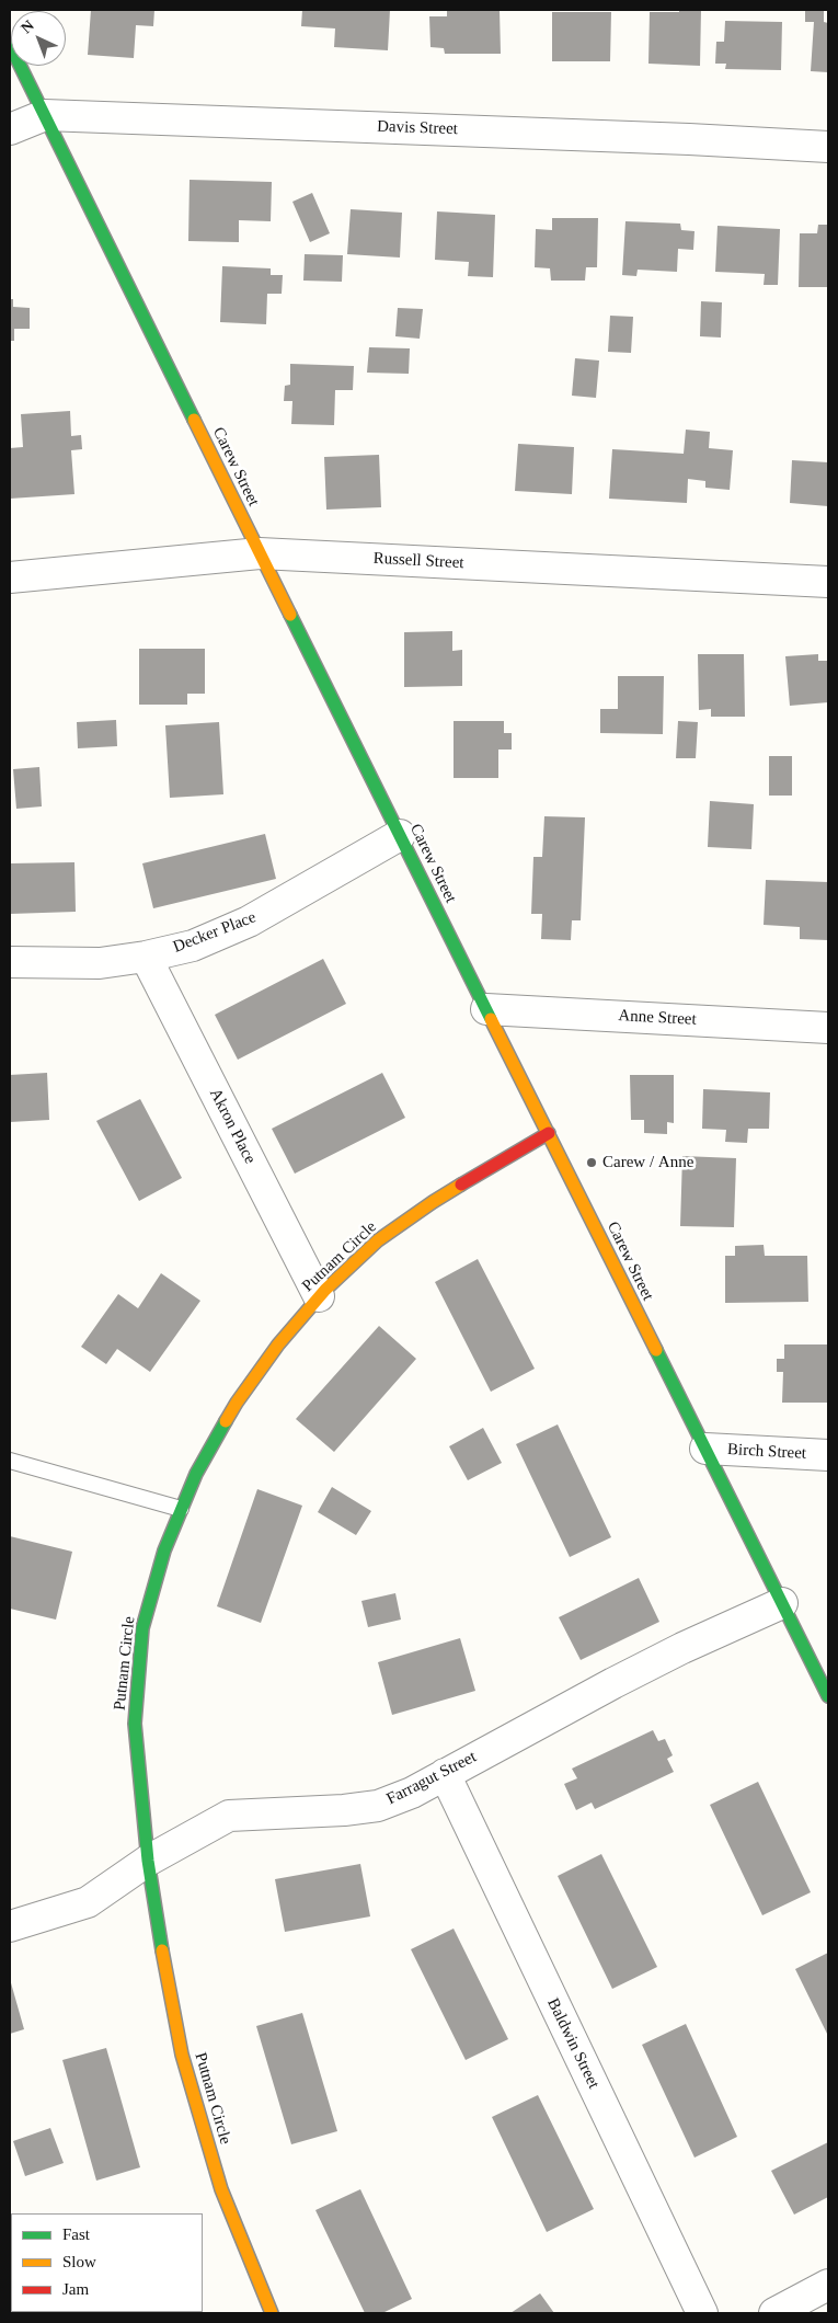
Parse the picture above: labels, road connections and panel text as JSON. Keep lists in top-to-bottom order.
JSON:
{
  "streets": {
    "street": [
      "Davis Street",
      "Carew Street",
      "Russell Street",
      "Decker Place",
      "Anne Street",
      "Akron Place",
      "Putnam Circle",
      "Birch Street",
      "Farragut Street",
      "Baldwin Street"
    ]
  },
  "crossings": [
    ["Davis Street", "Carew Street"],
    ["Carew Street", "Russell Street"],
    ["Carew Street", "Decker Place"],
    ["Carew Street", "Anne Street"],
    ["Carew Street", "Putnam Circle"],
    ["Carew Street", "Birch Street"],
    ["Carew Street", "Farragut Street"],
    ["Decker Place", "Akron Place"],
    ["Akron Place", "Putnam Circle"],
    ["Putnam Circle", "Farragut Street"],
    ["Farragut Street", "Baldwin Street"]
  ],
  "places": ["Carew / Anne"],
  "legend": ["Fast", "Slow", "Jam"],
  "north": "top left"
}
